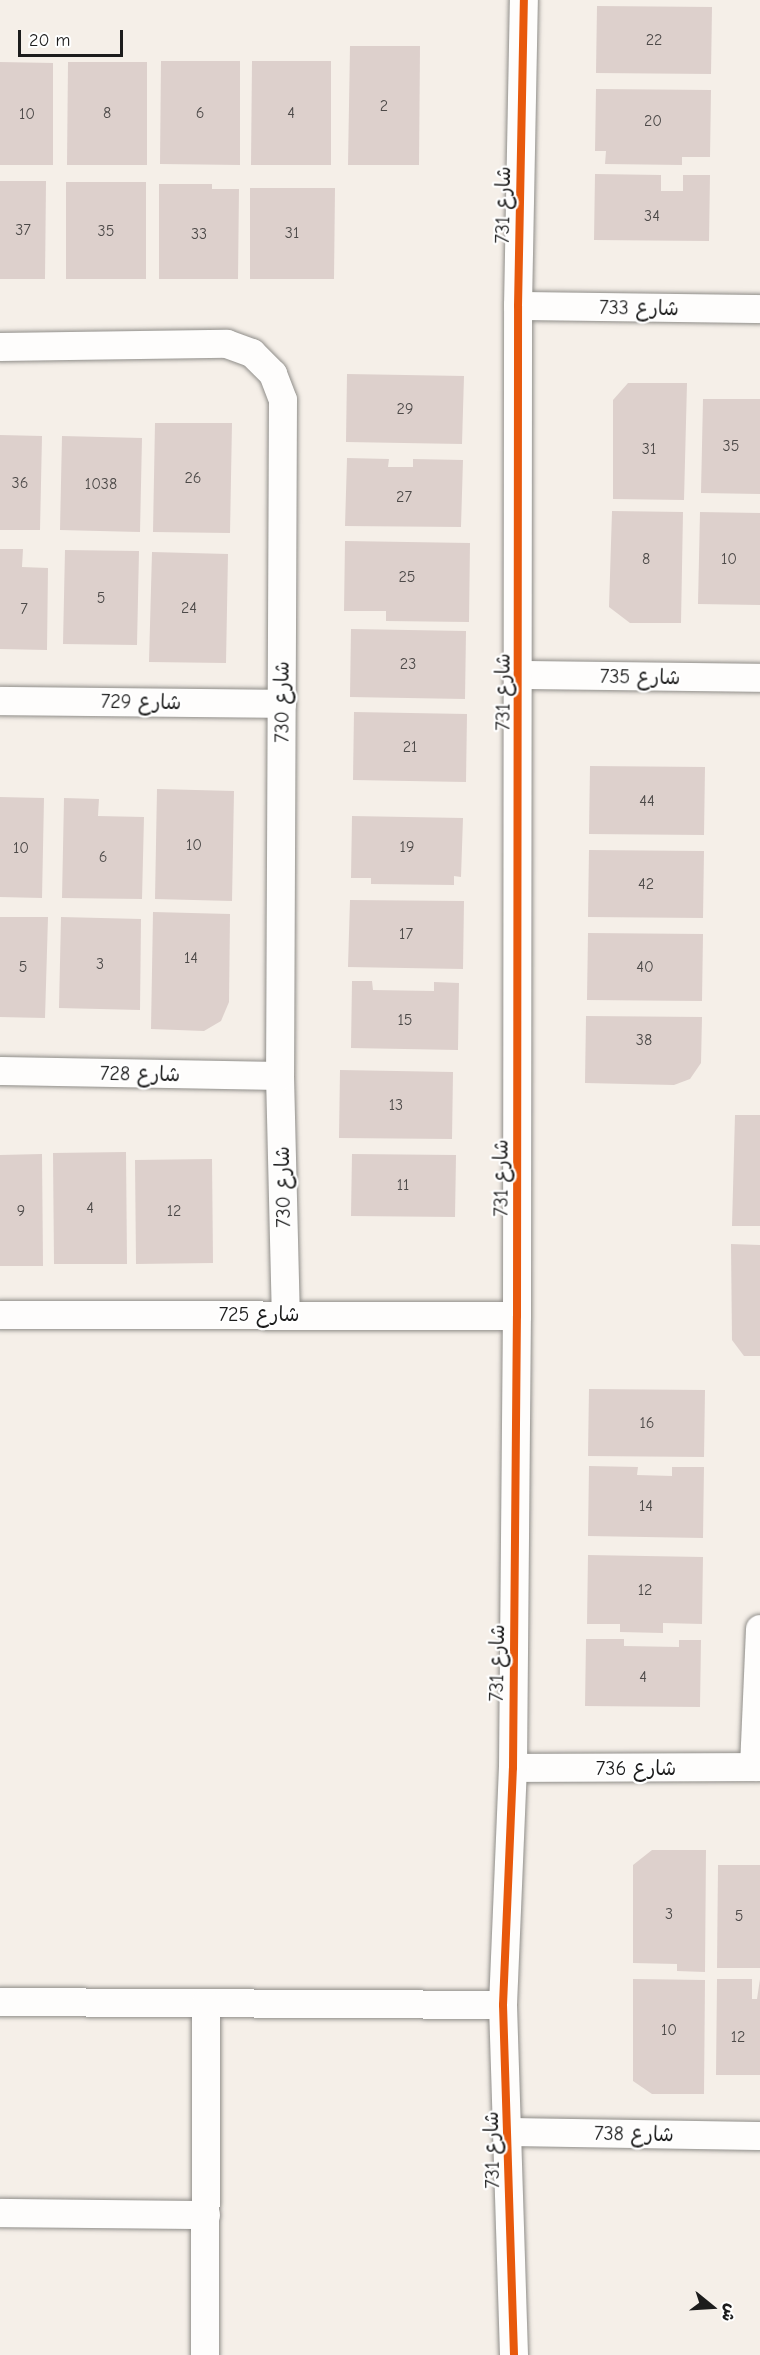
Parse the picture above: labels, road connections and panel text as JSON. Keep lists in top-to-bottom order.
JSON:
{
  "streets": {
    "street": [
      "شارع 731",
      "شارع 733",
      "شارع 735",
      "شارع 729",
      "شارع 730",
      "شارع 728",
      "شارع 725",
      "شارع 736",
      "شارع 738"
    ]
  },
  "crossings": [
    ["شارع 731", "شارع 733"],
    ["شارع 731", "شارع 735"],
    ["شارع 731", "شارع 725"],
    ["شارع 731", "شارع 736"],
    ["شارع 731", "شارع 738"],
    ["شارع 729", "شارع 730"],
    ["شارع 730", "شارع 728"],
    ["شارع 730", "شارع 725"]
  ],
  "house_numbers": [
    "22",
    "2",
    "8",
    "6",
    "4",
    "10",
    "20",
    "34",
    "37",
    "35",
    "31",
    "33",
    "29",
    "35",
    "31",
    "26",
    "36",
    "1038",
    "27",
    "8",
    "10",
    "25",
    "5",
    "24",
    "7",
    "23",
    "21",
    "44",
    "10",
    "19",
    "10",
    "6",
    "42",
    "17",
    "14",
    "3",
    "5",
    "40",
    "15",
    "38",
    "13",
    "11",
    "4",
    "9",
    "12",
    "16",
    "14",
    "12",
    "4",
    "3",
    "5",
    "10",
    "12"
  ],
  "scale_bar": "20 m",
  "north": "right"
}
